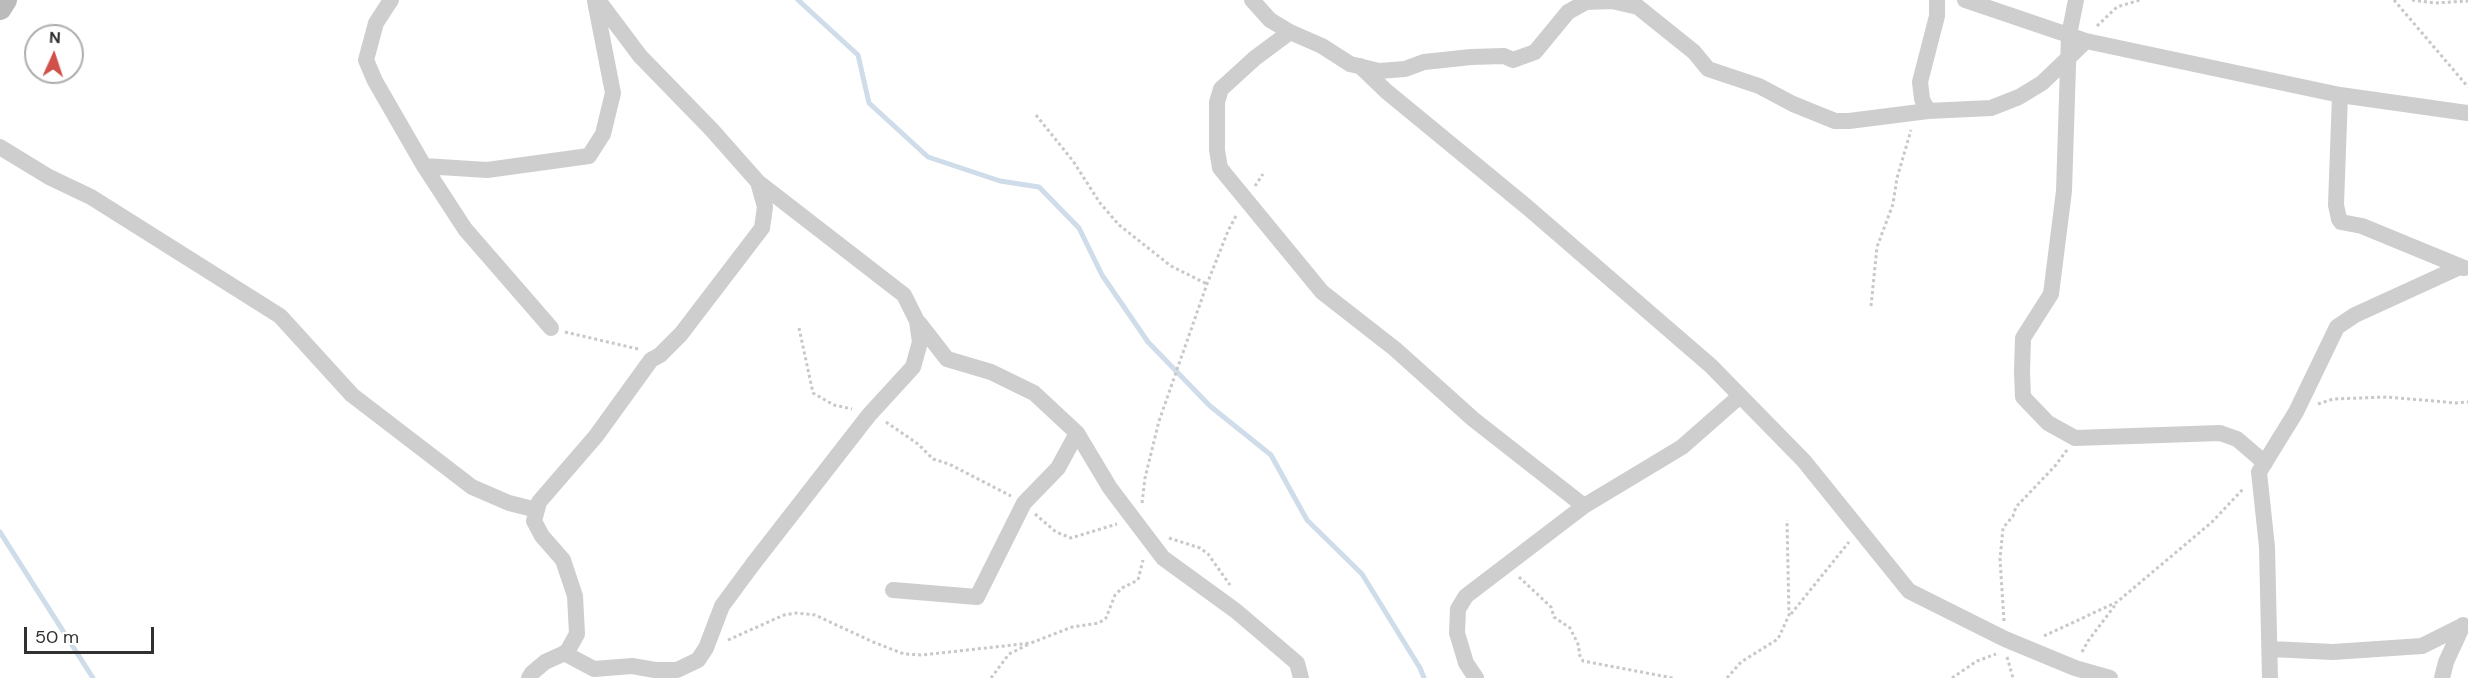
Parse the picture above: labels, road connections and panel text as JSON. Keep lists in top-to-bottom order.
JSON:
{
  "scale_bar": "50 m",
  "north": "top"
}
